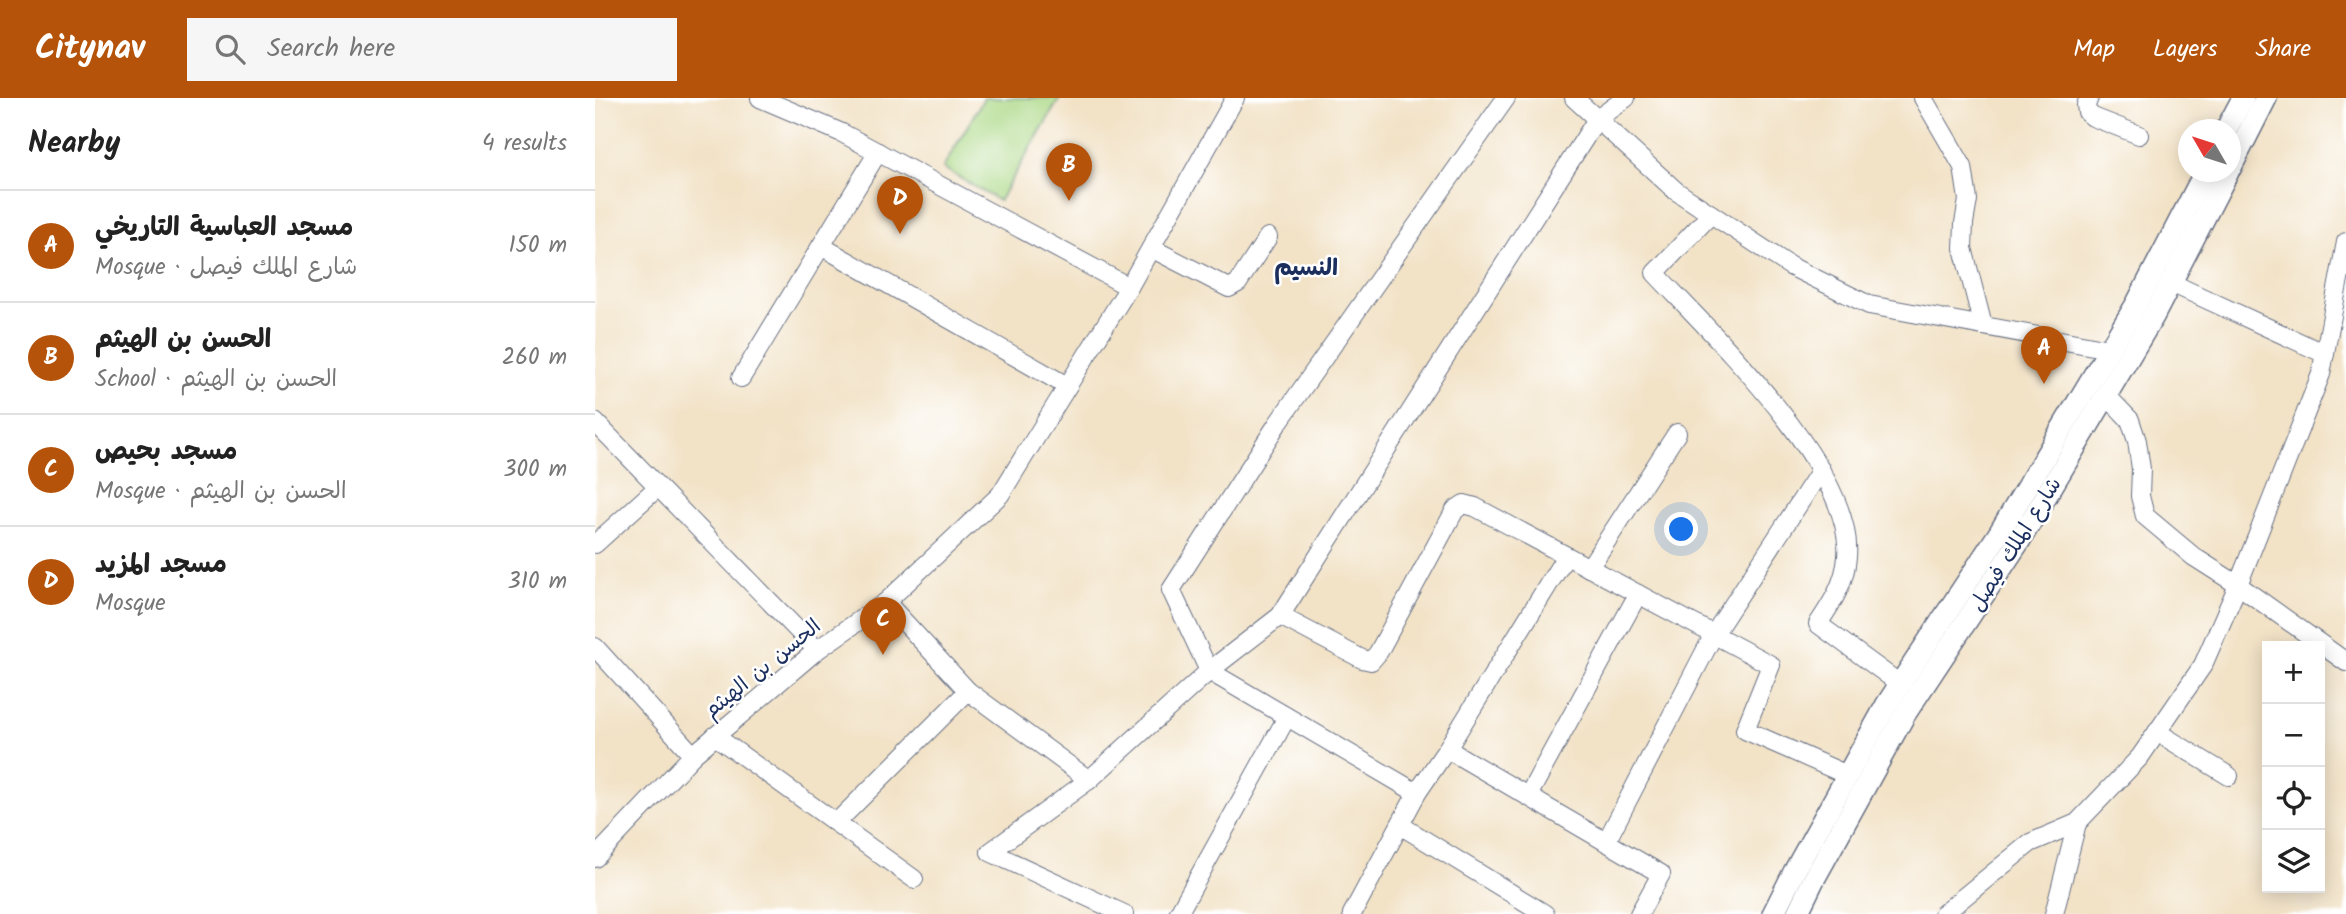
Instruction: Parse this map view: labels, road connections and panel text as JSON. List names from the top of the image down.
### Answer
{
  "streets": {
    "street": ["شارع الملك فيصل", "الحسن بن الهيثم"]
  },
  "districts": ["النسيم"],
  "north": "top left",
  "page": {
    "header": "Citynav",
    "search": "Search here",
    "nav": ["Map", "Layers", "Share"],
    "heading": ["Nearby", "4 results"],
    "pins": [
      "B",
      "D",
      "A",
      "C"
    ],
    "list": [
      {
        "mark": "A",
        "name": "مسجد العباسية التاريخي",
        "note": "Mosque · شارع الملك فيصل",
        "value": "150 m"
      },
      {
        "mark": "B",
        "name": "الحسن بن الهيثم",
        "note": "School · الحسن بن الهيثم",
        "value": "260 m"
      },
      {
        "mark": "C",
        "name": "مسجد بحيص",
        "note": "Mosque · الحسن بن الهيثم",
        "value": "300 m"
      },
      {
        "mark": "D",
        "name": "مسجد المزيد",
        "note": "Mosque",
        "value": "310 m"
      }
    ],
    "map_buttons": ["+", "−"]
  }
}
